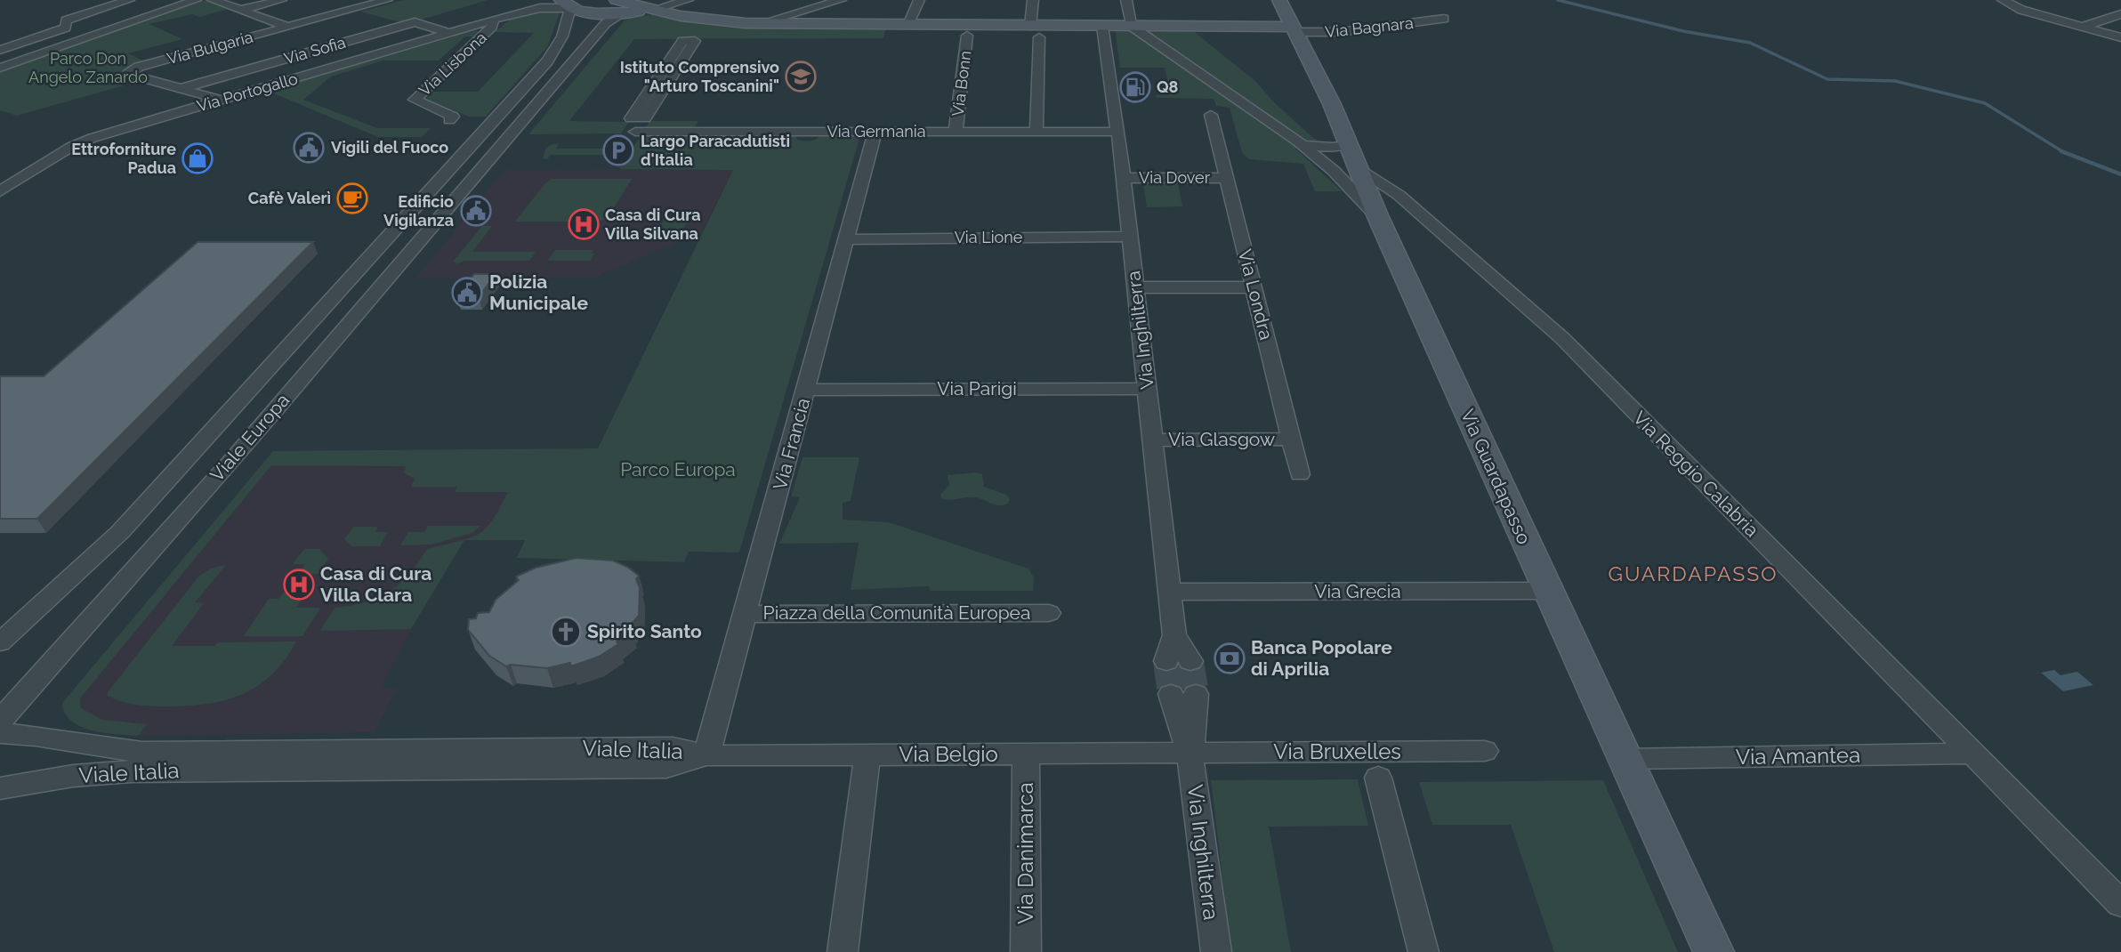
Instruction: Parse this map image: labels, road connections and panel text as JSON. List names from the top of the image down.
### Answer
{
  "streets": {
    "street": [
      "Via Bagnara",
      "Via Bulgaria",
      "Via Sofia",
      "Via Lisbona",
      "Via Bonn",
      "Via Portogallo",
      "Via Germania",
      "Via Dover",
      "Via Lione",
      "Via Londra",
      "Via Inghilterra",
      "Via Parigi",
      "Viale Europa",
      "Via Glasgow",
      "Via Francia",
      "Via Reggio Calabria",
      "Via Guardapasso",
      "Via Grecia",
      "Piazza della Comunità Europea",
      "Viale Italia",
      "Via Bruxelles",
      "Via Belgio",
      "Via Amantea",
      "Via Danimarca"
    ]
  },
  "crossings": [
    ["Via Bagnara", "Via Guardapasso"],
    ["Via Bulgaria", "Via Sofia"],
    ["Via Bulgaria", "Via Portogallo"],
    ["Via Sofia", "Via Portogallo"],
    ["Via Lisbona", "Via Portogallo"],
    ["Via Bonn", "Via Germania"],
    ["Via Portogallo", "Viale Europa"],
    ["Via Germania", "Via Inghilterra"],
    ["Via Germania", "Via Francia"],
    ["Via Dover", "Via Londra"],
    ["Via Dover", "Via Inghilterra"],
    ["Via Lione", "Via Inghilterra"],
    ["Via Lione", "Via Francia"],
    ["Via Londra", "Via Glasgow"],
    ["Via Inghilterra", "Via Parigi"],
    ["Via Inghilterra", "Via Glasgow"],
    ["Via Inghilterra", "Via Grecia"],
    ["Via Inghilterra", "Via Bruxelles"],
    ["Via Inghilterra", "Via Belgio"],
    ["Via Parigi", "Via Francia"],
    ["Via Francia", "Piazza della Comunità Europea"],
    ["Via Francia", "Viale Italia"],
    ["Via Francia", "Via Belgio"],
    ["Via Reggio Calabria", "Via Guardapasso"],
    ["Via Reggio Calabria", "Via Amantea"],
    ["Via Guardapasso", "Via Grecia"],
    ["Via Guardapasso", "Via Amantea"],
    ["Viale Italia", "Via Belgio"],
    ["Via Bruxelles", "Via Belgio"],
    ["Via Belgio", "Via Danimarca"]
  ],
  "districts": ["GUARDAPASSO"],
  "parks": ["Parco Don Angelo Zanardo", "Parco Europa"],
  "places": {
    "school or university": ["Istituto Comprensivo \"Arturo Toscanini\""],
    "fuel station": ["Q8"],
    "public building": ["Vigili del Fuoco", "Edificio Vigilanza", "Polizia Municipale"],
    "parking": ["Largo Paracadutisti d'Italia"],
    "shop": ["Ettroforniture Padua"],
    "cafe": ["Cafè Valerì"],
    "hospital": ["Casa di Cura Villa Silvana", "Casa di Cura Villa Clara"],
    "church": ["Spirito Santo"],
    "bank": ["Banca Popolare di Aprilia"]
  }
}
